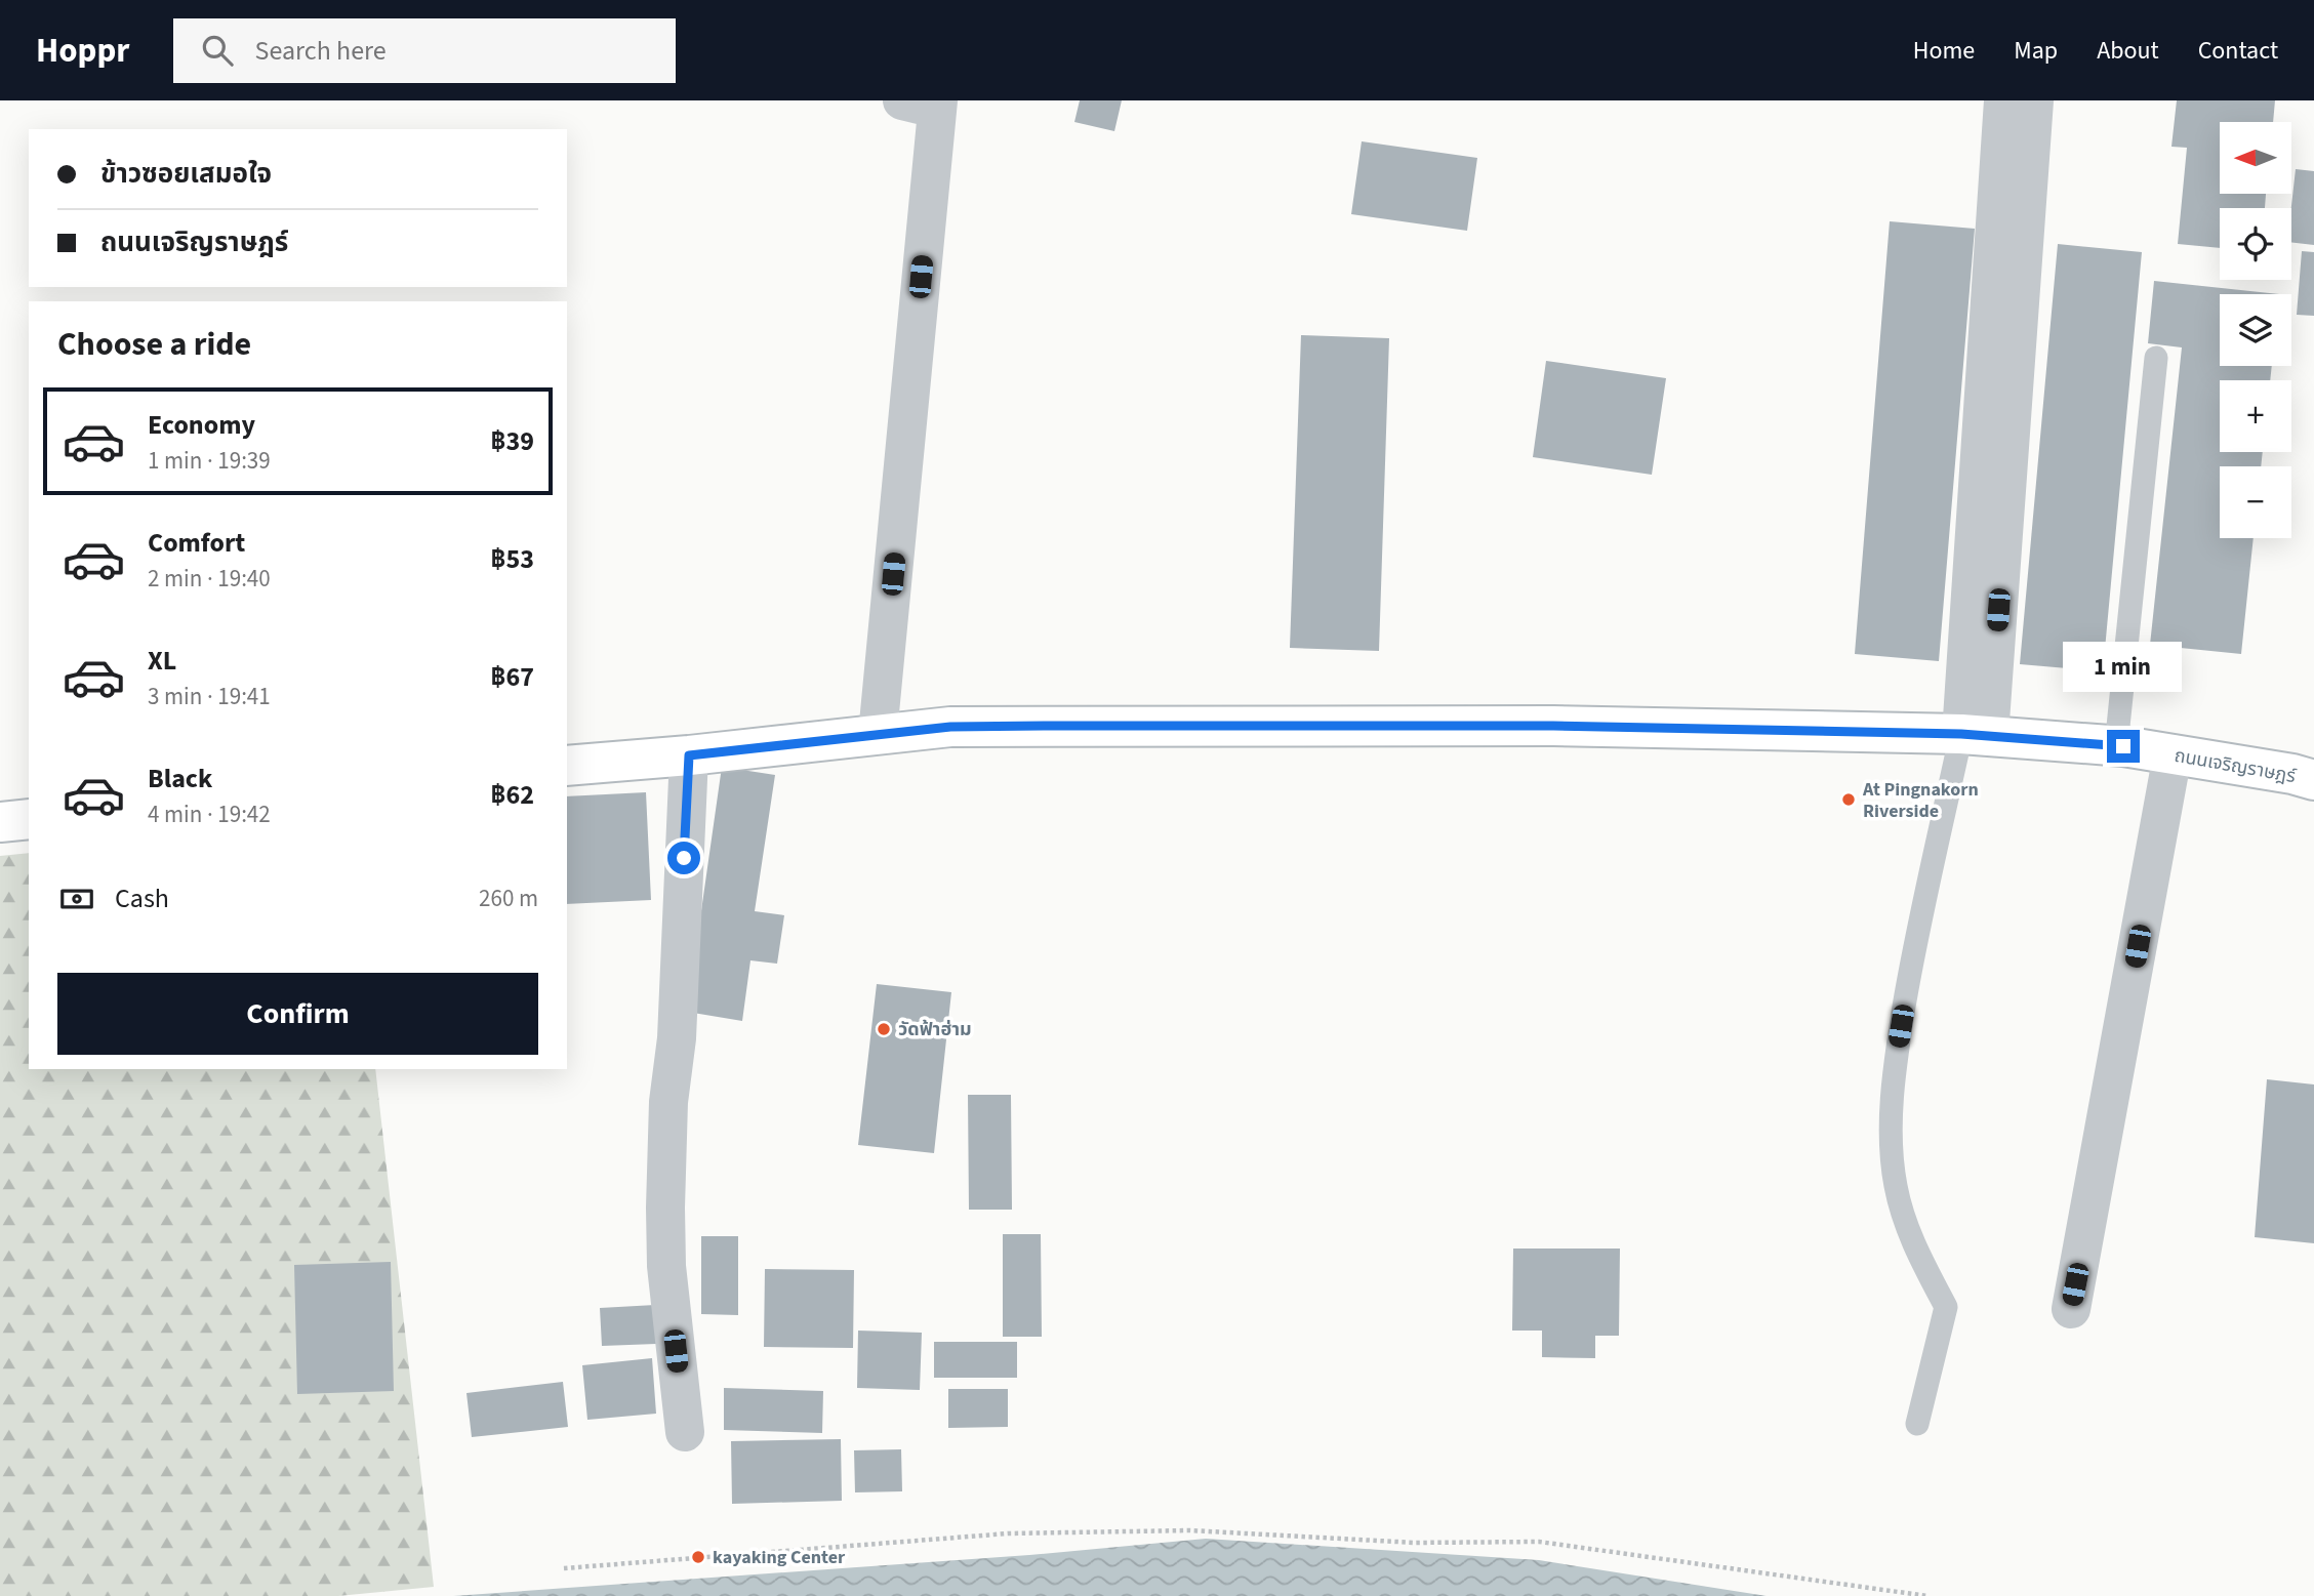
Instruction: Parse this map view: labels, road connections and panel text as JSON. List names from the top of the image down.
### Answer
{
  "streets": {
    "main road": ["ถนนเจริญราษฎร์"]
  },
  "places": ["At Pingnakorn Riverside", "วัดฟ้าฮ่าม", "kayaking Center"],
  "north": "left",
  "page": {
    "header": "Hoppr",
    "search": "Search here",
    "nav": [
      "Home",
      "Map",
      "About",
      "Contact"
    ],
    "map_buttons": ["+", "−"],
    "banner": ["ข้าวซอยเสมอใจ", "ถนนเจริญราษฎร์"],
    "heading": "Choose a ride",
    "list": [
      {
        "name": "Economy",
        "note": "1 min · 19:39",
        "value": "฿39"
      },
      {
        "name": "Comfort",
        "note": "2 min · 19:40",
        "value": "฿53"
      },
      {
        "name": "XL",
        "note": "3 min · 19:41",
        "value": "฿67"
      },
      {
        "name": "Black",
        "note": "4 min · 19:42",
        "value": "฿62"
      }
    ],
    "bubble": "1 min",
    "pay": ["Cash", "260 m"],
    "buttons": "Confirm"
  }
}
